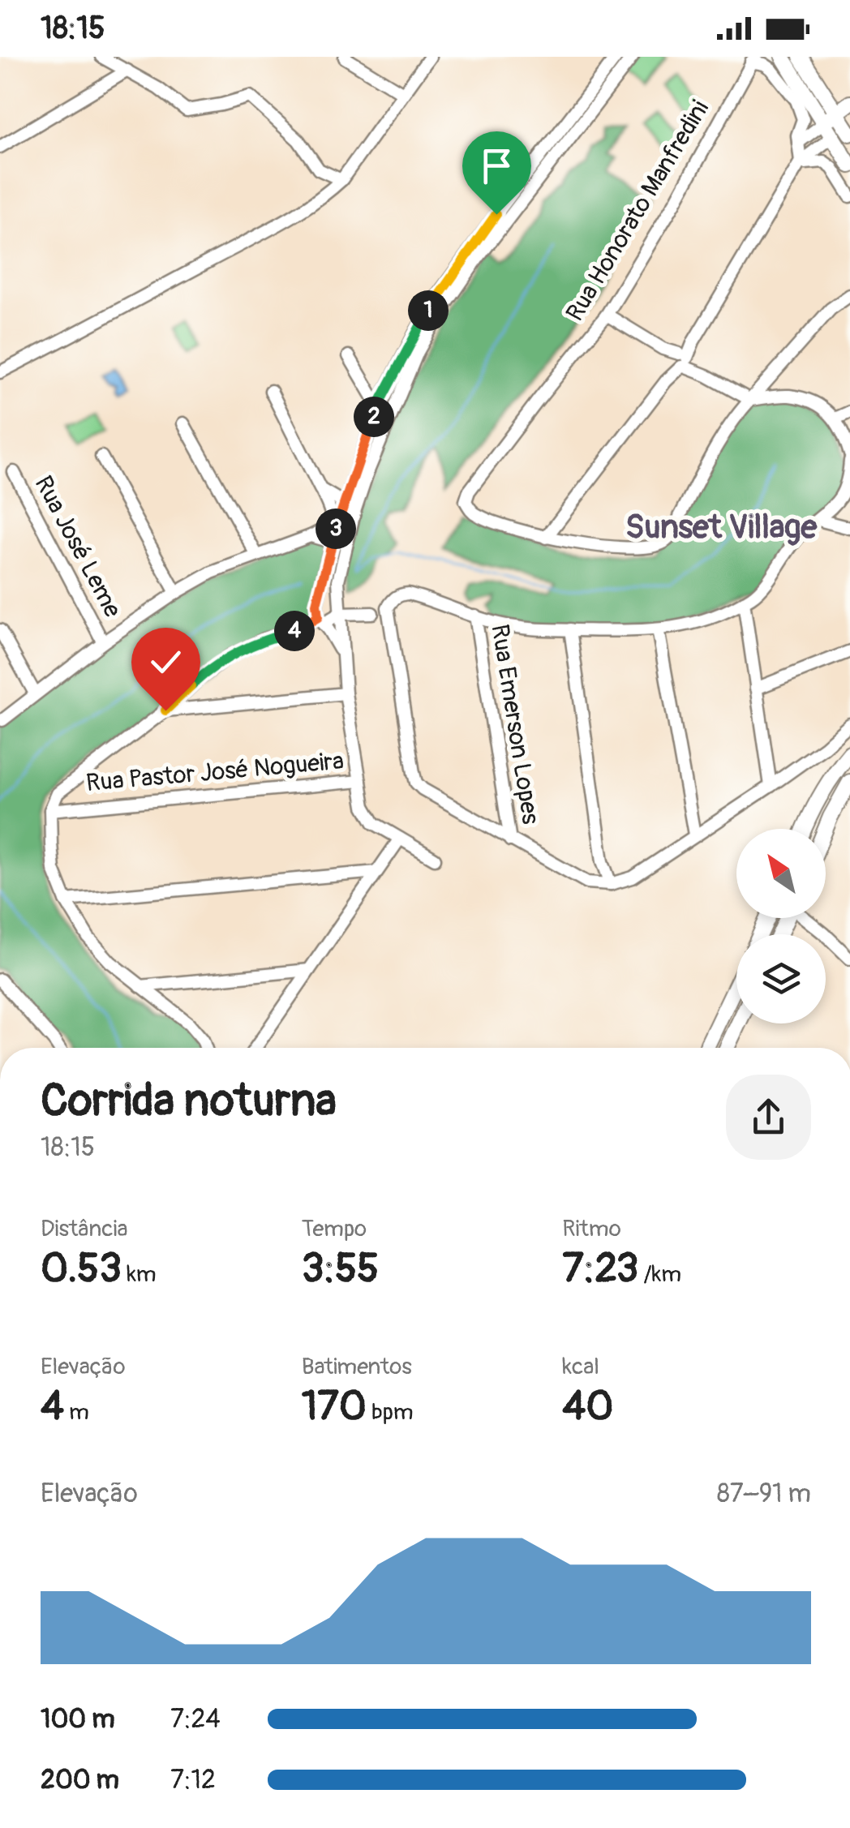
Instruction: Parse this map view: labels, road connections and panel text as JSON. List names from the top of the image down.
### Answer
{
  "streets": {
    "street": [
      "Rua Honorato Manfredini",
      "Rua José Leme",
      "Rua Emerson Lopes",
      "Rua Pastor José Nogueira"
    ]
  },
  "districts": ["Sunset Village"],
  "north": "top left",
  "page": {
    "status": "18:15",
    "pins": [
      "1",
      "2",
      "3",
      "4"
    ],
    "heading": ["Corrida noturna", "18:15"],
    "stats": [
      ["Distância", "0.53 km"],
      ["Tempo", "3:55"],
      ["Ritmo", "7:23 /km"],
      ["Elevação", "4 m"],
      ["Batimentos", "170 bpm"],
      ["kcal", "40"]
    ],
    "chart": ["Elevação", "87–91 m"],
    "list": [
      {
        "name": "100 m",
        "note": "7:24"
      },
      {
        "name": "200 m",
        "note": "7:12"
      }
    ]
  }
}
